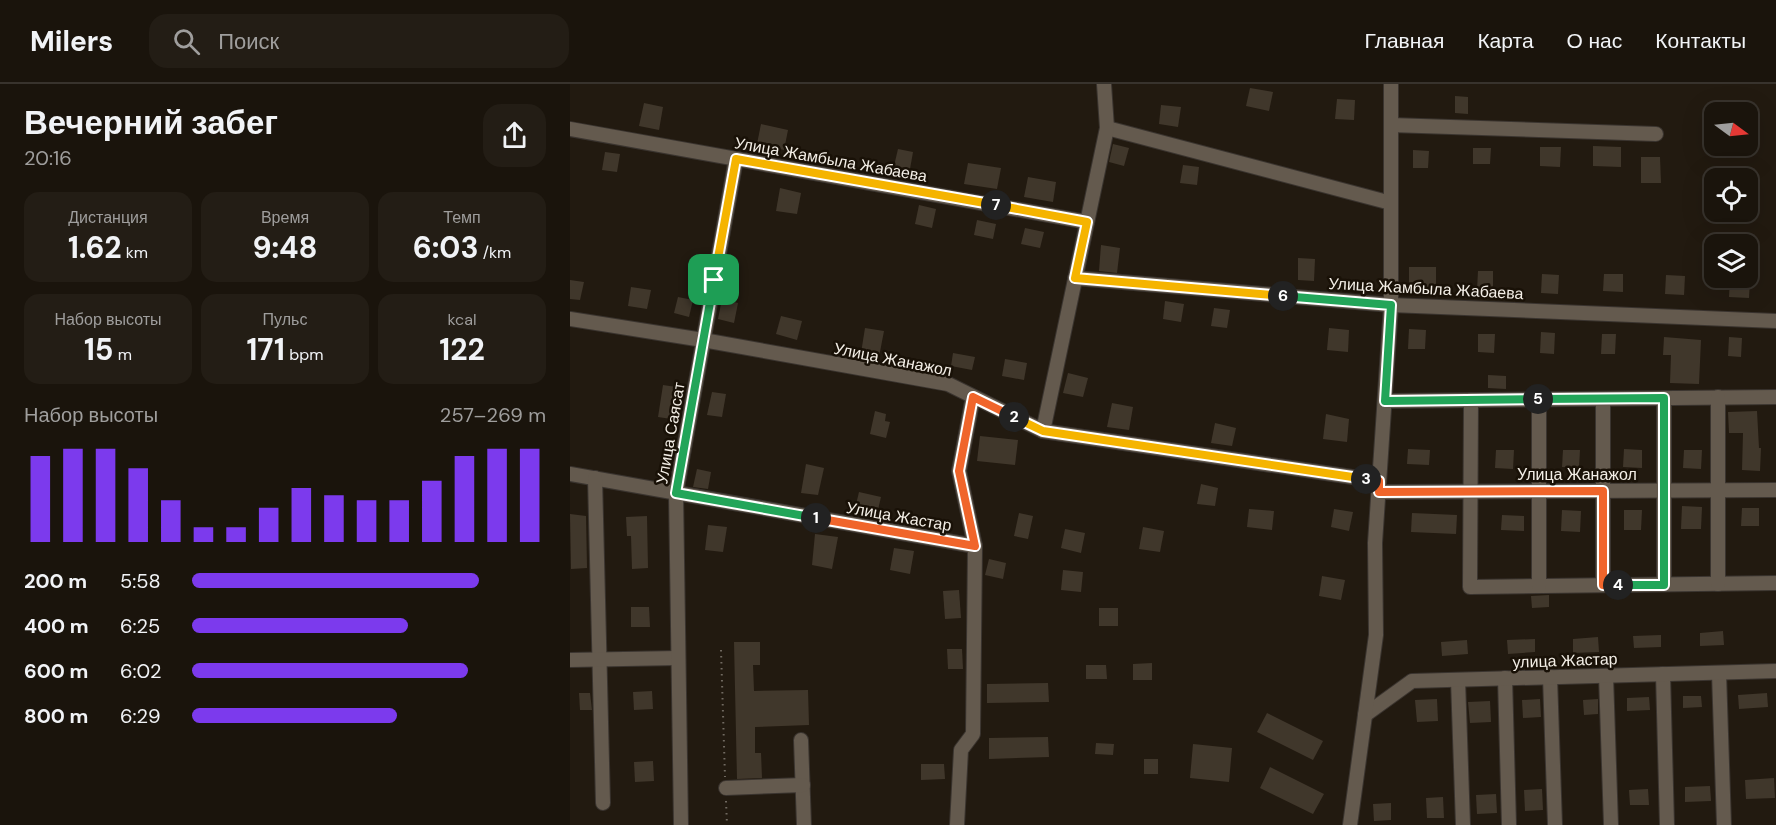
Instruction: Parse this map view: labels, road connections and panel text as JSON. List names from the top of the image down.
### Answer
{
  "streets": {
    "street": [
      "Улица Жамбыла Жабаева",
      "Улица Жанажол",
      "Улица Саясат",
      "Улица Жастар",
      "улица Жастар"
    ]
  },
  "crossings": [
    ["Улица Жамбыла Жабаева", "Улица Саясат"],
    ["Улица Жанажол", "Улица Саясат"],
    ["Улица Саясат", "Улица Жастар"]
  ],
  "north": "right",
  "page": {
    "header": "Milers",
    "search": "Поиск",
    "nav": [
      "Главная",
      "Карта",
      "О нас",
      "Контакты"
    ],
    "heading": ["Вечерний забег", "20:16"],
    "stats": [
      ["Дистанция", "1.62 km"],
      ["Время", "9:48"],
      ["Темп", "6:03 /km"],
      ["Набор высоты", "15 m"],
      ["Пульс", "171 bpm"],
      ["kcal", "122"]
    ],
    "pins": [
      "7",
      "6",
      "5",
      "2",
      "3",
      "1",
      "4"
    ],
    "chart": ["Набор высоты", "257–269 m"],
    "list": [
      {
        "name": "200 m",
        "note": "5:58"
      },
      {
        "name": "400 m",
        "note": "6:25"
      },
      {
        "name": "600 m",
        "note": "6:02"
      },
      {
        "name": "800 m",
        "note": "6:29"
      }
    ]
  }
}
